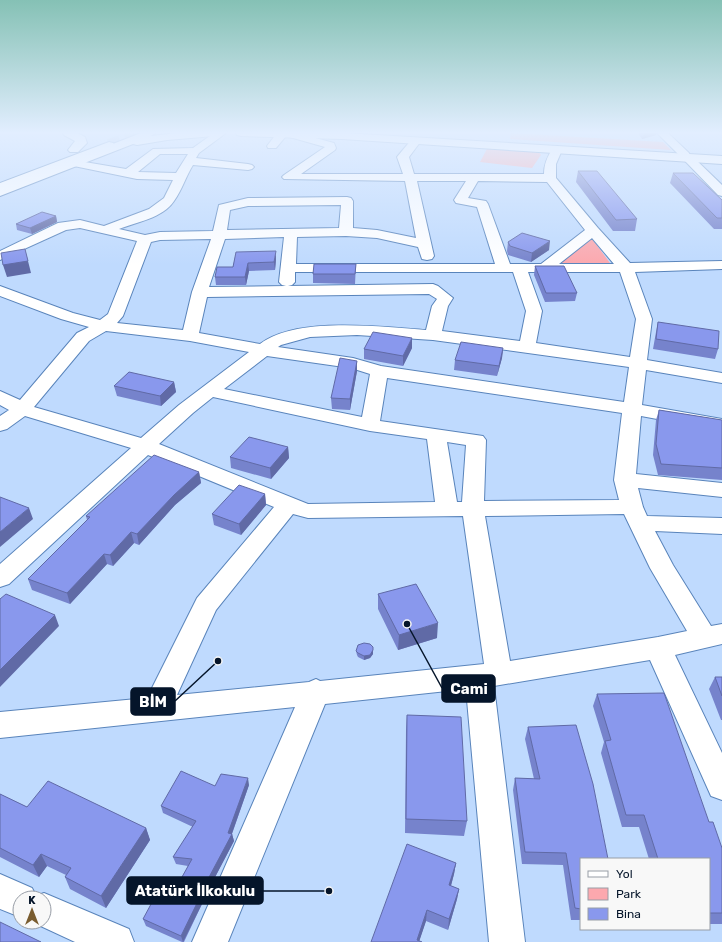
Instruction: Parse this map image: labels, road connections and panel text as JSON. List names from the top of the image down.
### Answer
{
  "places": ["Cami", "BİM", "Atatürk İlkokulu"],
  "legend": ["Yol", "Park", "Bina"],
  "north": "top"
}
